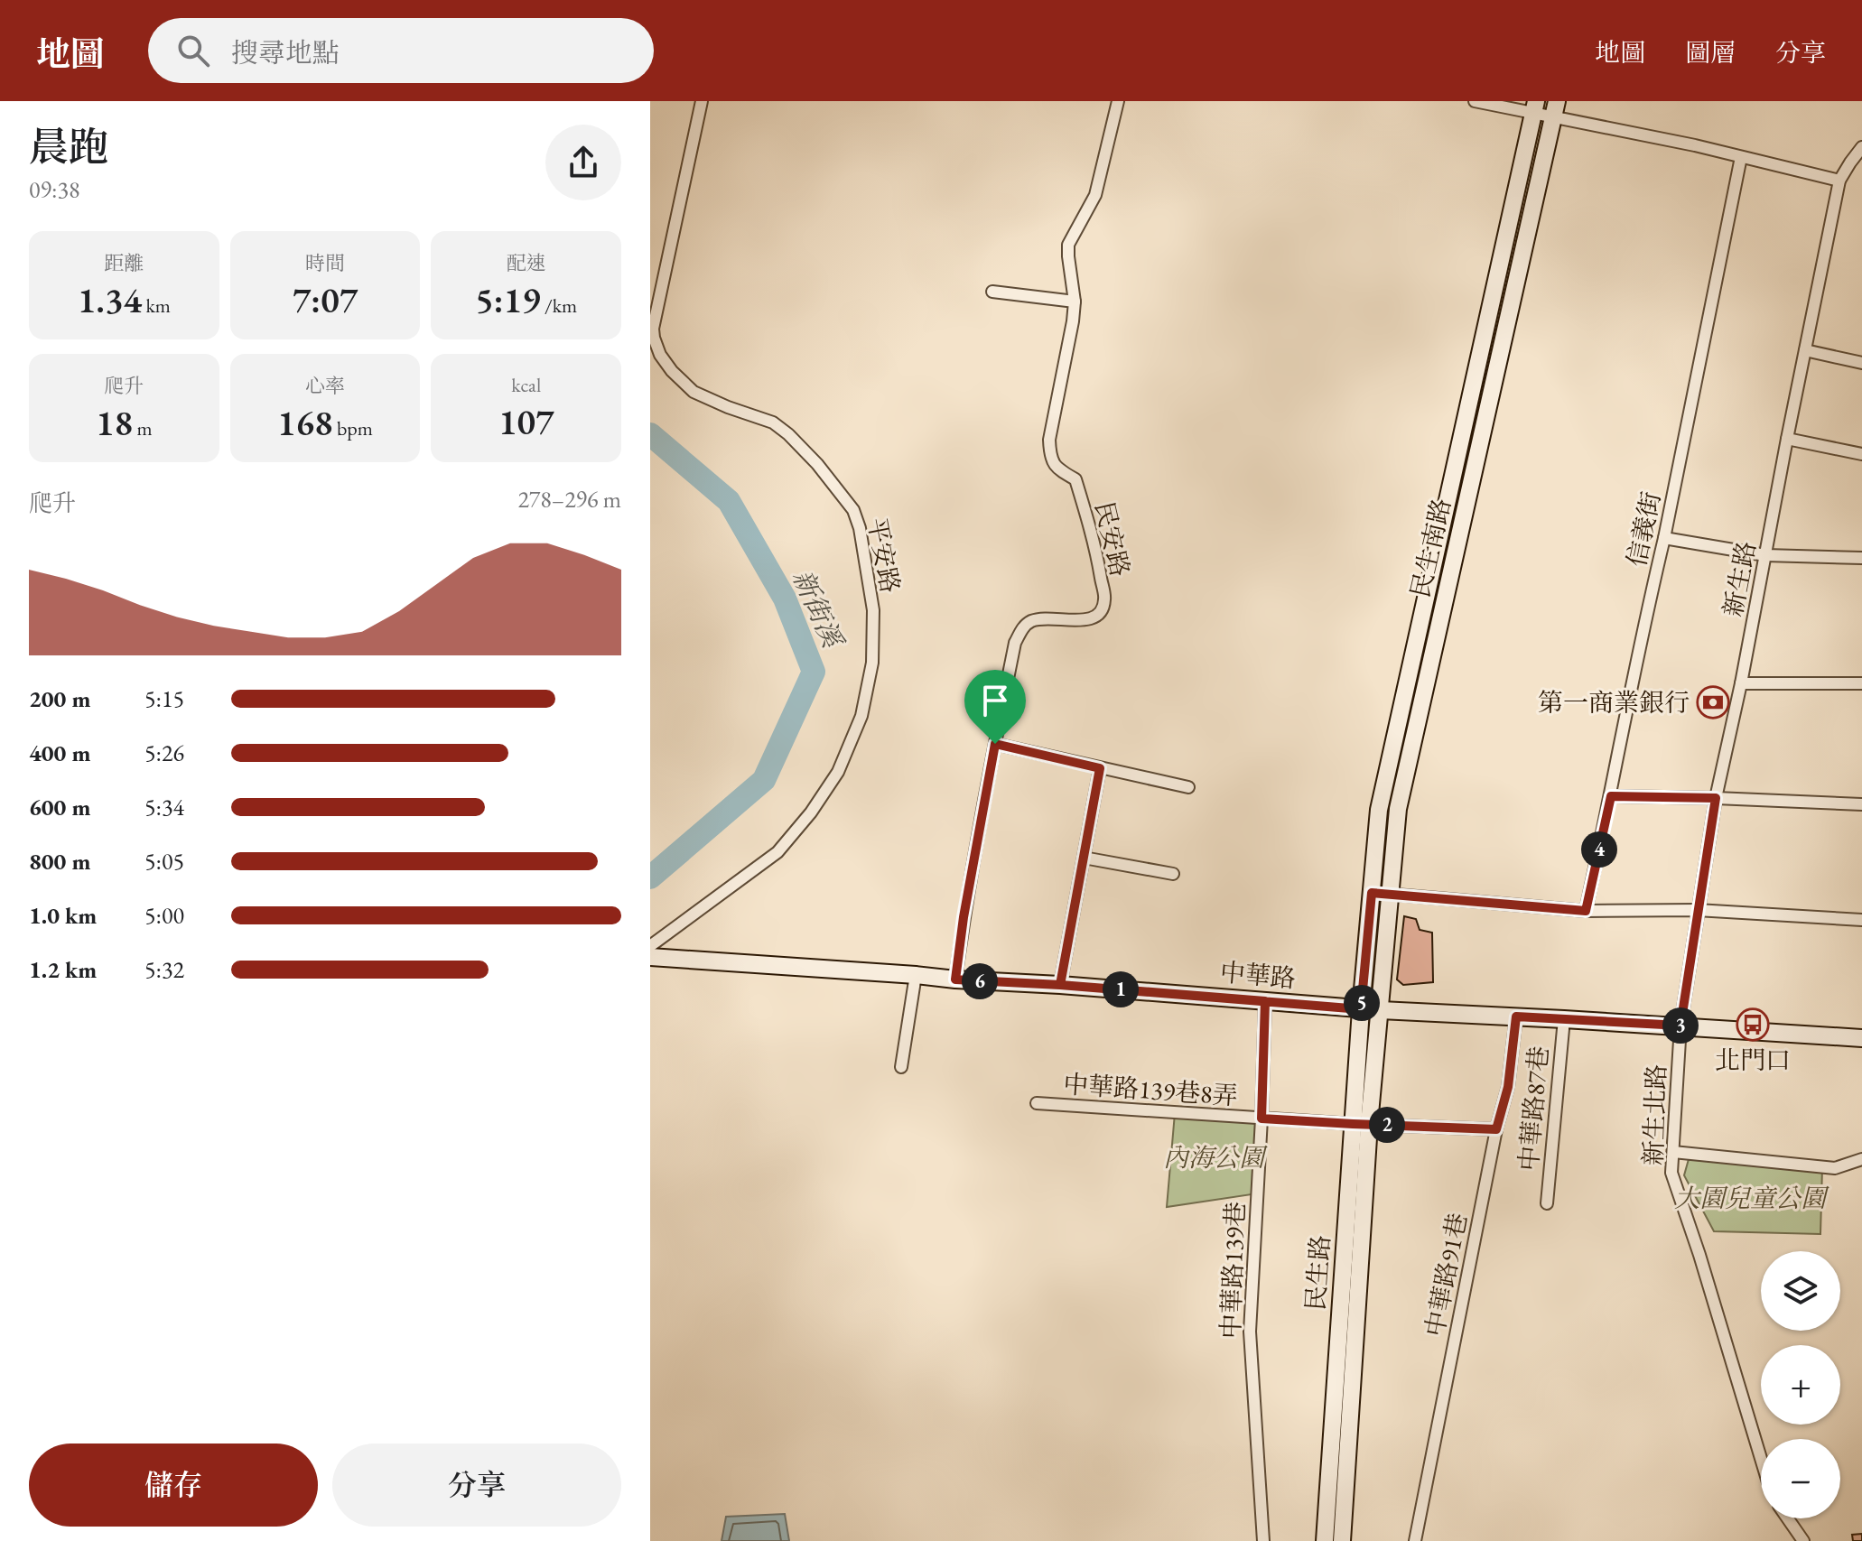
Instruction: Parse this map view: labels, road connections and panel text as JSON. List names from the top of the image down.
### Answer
{
  "streets": {
    "main road": ["民生南路", "中華路", "民生路"],
    "street": [
      "信義街",
      "民安路",
      "平安路",
      "新生路",
      "中華路139巷8弄",
      "中華路87巷",
      "新生北路",
      "中華路139巷",
      "中華路91巷"
    ]
  },
  "crossings": [
    ["民安路", "中華路"],
    ["民生南路", "中華路"],
    ["民生南路", "民生路"],
    ["新生路", "中華路"],
    ["新生路", "新生北路"],
    ["中華路", "中華路87巷"],
    ["中華路", "新生北路"],
    ["中華路", "中華路139巷"],
    ["中華路", "民生路"],
    ["中華路", "中華路91巷"],
    ["中華路139巷8弄", "中華路139巷"],
    ["中華路139巷8弄", "民生路"],
    ["中華路139巷8弄", "中華路91巷"]
  ],
  "water": ["新街溪"],
  "parks": ["內海公園", "大園兒童公園"],
  "places": {
    "bank": ["第一商業銀行"],
    "bus stop": ["北門口"]
  },
  "page": {
    "header": "地圖",
    "search": "搜尋地點",
    "nav": ["地圖", "圖層", "分享"],
    "heading": ["晨跑", "09:38"],
    "stats": [
      ["距離", "1.34 km"],
      ["時間", "7:07"],
      ["配速", "5:19 /km"],
      ["爬升", "18 m"],
      ["心率", "168 bpm"],
      ["kcal", "107"]
    ],
    "chart": ["爬升", "278–296 m"],
    "list": [
      {
        "name": "200 m",
        "note": "5:15"
      },
      {
        "name": "400 m",
        "note": "5:26"
      },
      {
        "name": "600 m",
        "note": "5:34"
      },
      {
        "name": "800 m",
        "note": "5:05"
      },
      {
        "name": "1.0 km",
        "note": "5:00"
      },
      {
        "name": "1.2 km",
        "note": "5:32"
      }
    ],
    "pins": [
      "4",
      "6",
      "1",
      "5",
      "3",
      "2"
    ],
    "map_buttons": ["+", "−"],
    "buttons": ["儲存", "分享"]
  }
}
